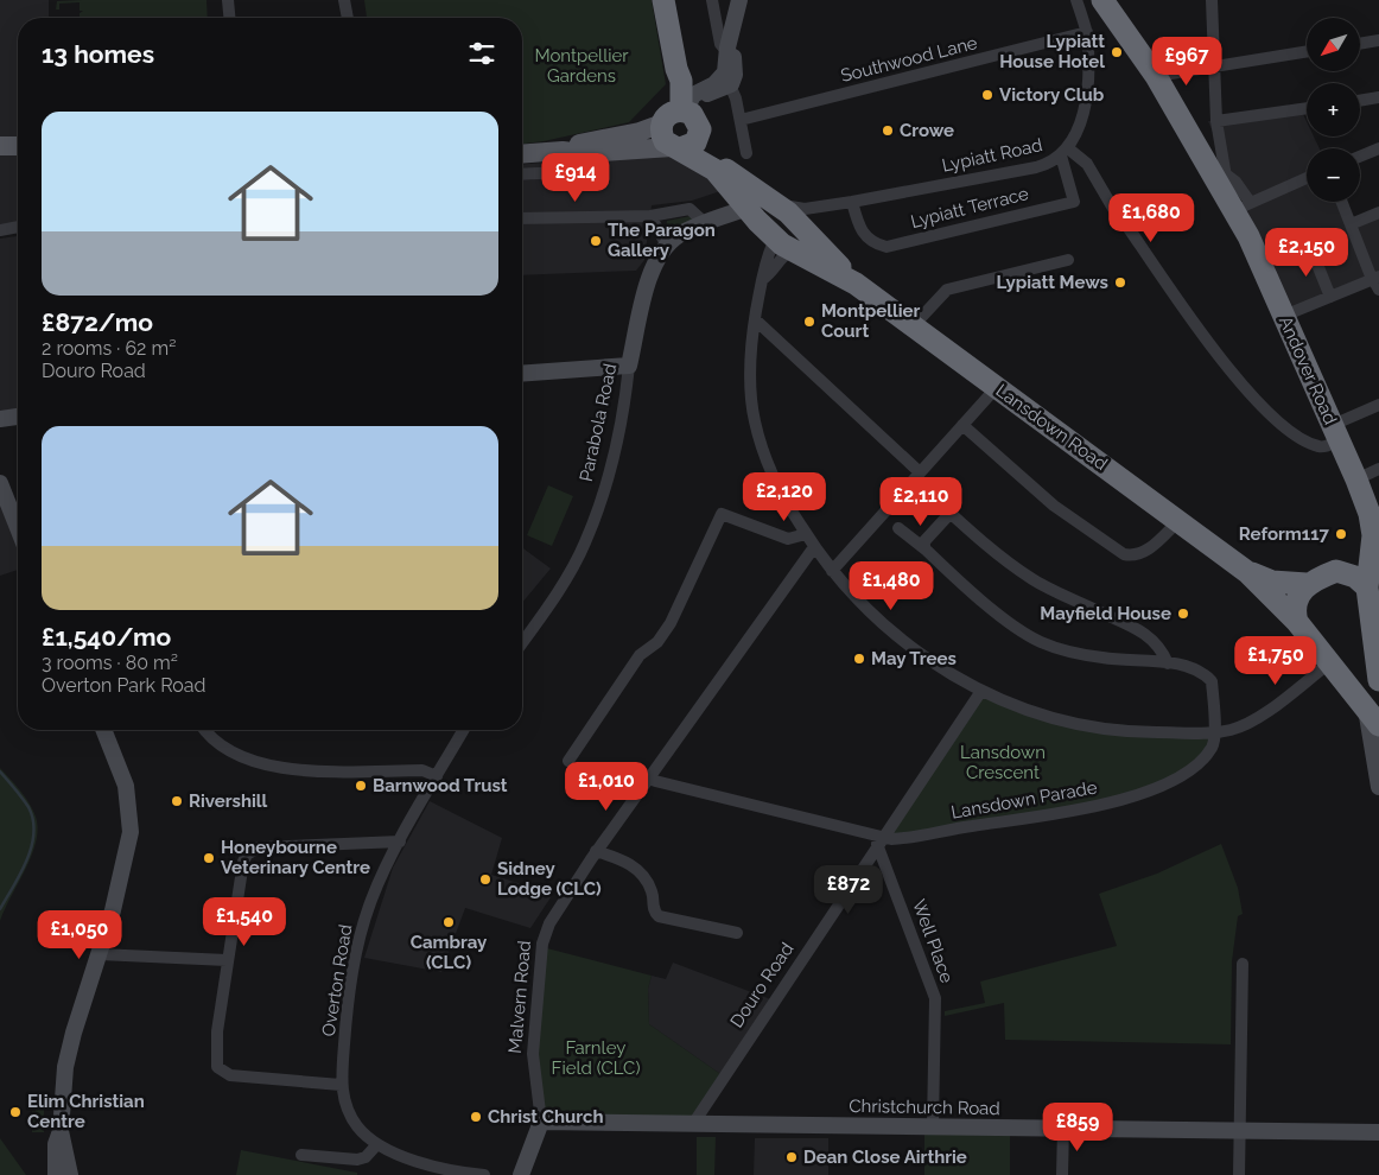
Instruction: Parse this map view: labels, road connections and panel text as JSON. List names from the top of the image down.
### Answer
{
  "streets": {
    "highway": ["Andover Road", "Lansdown Road"],
    "street": [
      "Southwood Lane",
      "Lypiatt Road",
      "Lypiatt Terrace",
      "Parabola Road",
      "Lansdown Parade",
      "Well Place",
      "Overton Road",
      "Douro Road",
      "Malvern Road",
      "Christchurch Road"
    ]
  },
  "crossings": [
    ["Southwood Lane", "Lypiatt Road"],
    ["Lypiatt Road", "Lypiatt Terrace"],
    ["Lypiatt Road", "Lansdown Road"],
    ["Parabola Road", "Lansdown Road"],
    ["Lansdown Parade", "Well Place"],
    ["Lansdown Parade", "Douro Road"],
    ["Lansdown Parade", "Malvern Road"],
    ["Well Place", "Douro Road"],
    ["Well Place", "Christchurch Road"],
    ["Douro Road", "Christchurch Road"],
    ["Malvern Road", "Christchurch Road"]
  ],
  "parks": ["Montpellier Gardens", "Lansdown Crescent", "Farnley Field (CLC)"],
  "places": [
    "Lypiatt House Hotel",
    "Victory Club",
    "Crowe",
    "The Paragon Gallery",
    "Lypiatt Mews",
    "Montpellier Court",
    "Reform117",
    "Mayfield House",
    "May Trees",
    "Barnwood Trust",
    "Rivershill",
    "Honeybourne Veterinary Centre",
    "Sidney Lodge (CLC)",
    "Cambray (CLC)",
    "Elim Christian Centre",
    "Christ Church",
    "Dean Close Airthrie"
  ],
  "north": "bottom left",
  "page": {
    "map_buttons": ["+", "−"],
    "heading": "13 homes",
    "price": [
      "£967",
      "£914",
      "£1,680",
      "£2,150",
      "£2,120",
      "£2,110",
      "£1,480",
      "£1,750",
      "£1,010",
      "£872",
      "£1,540",
      "£1,050",
      "£859"
    ],
    "list": [
      {
        "name": "£872/mo",
        "note": "2 rooms · 62 m² · Douro Road"
      },
      {
        "name": "£1,540/mo",
        "note": "3 rooms · 80 m² · Overton Park Road"
      }
    ]
  }
}
